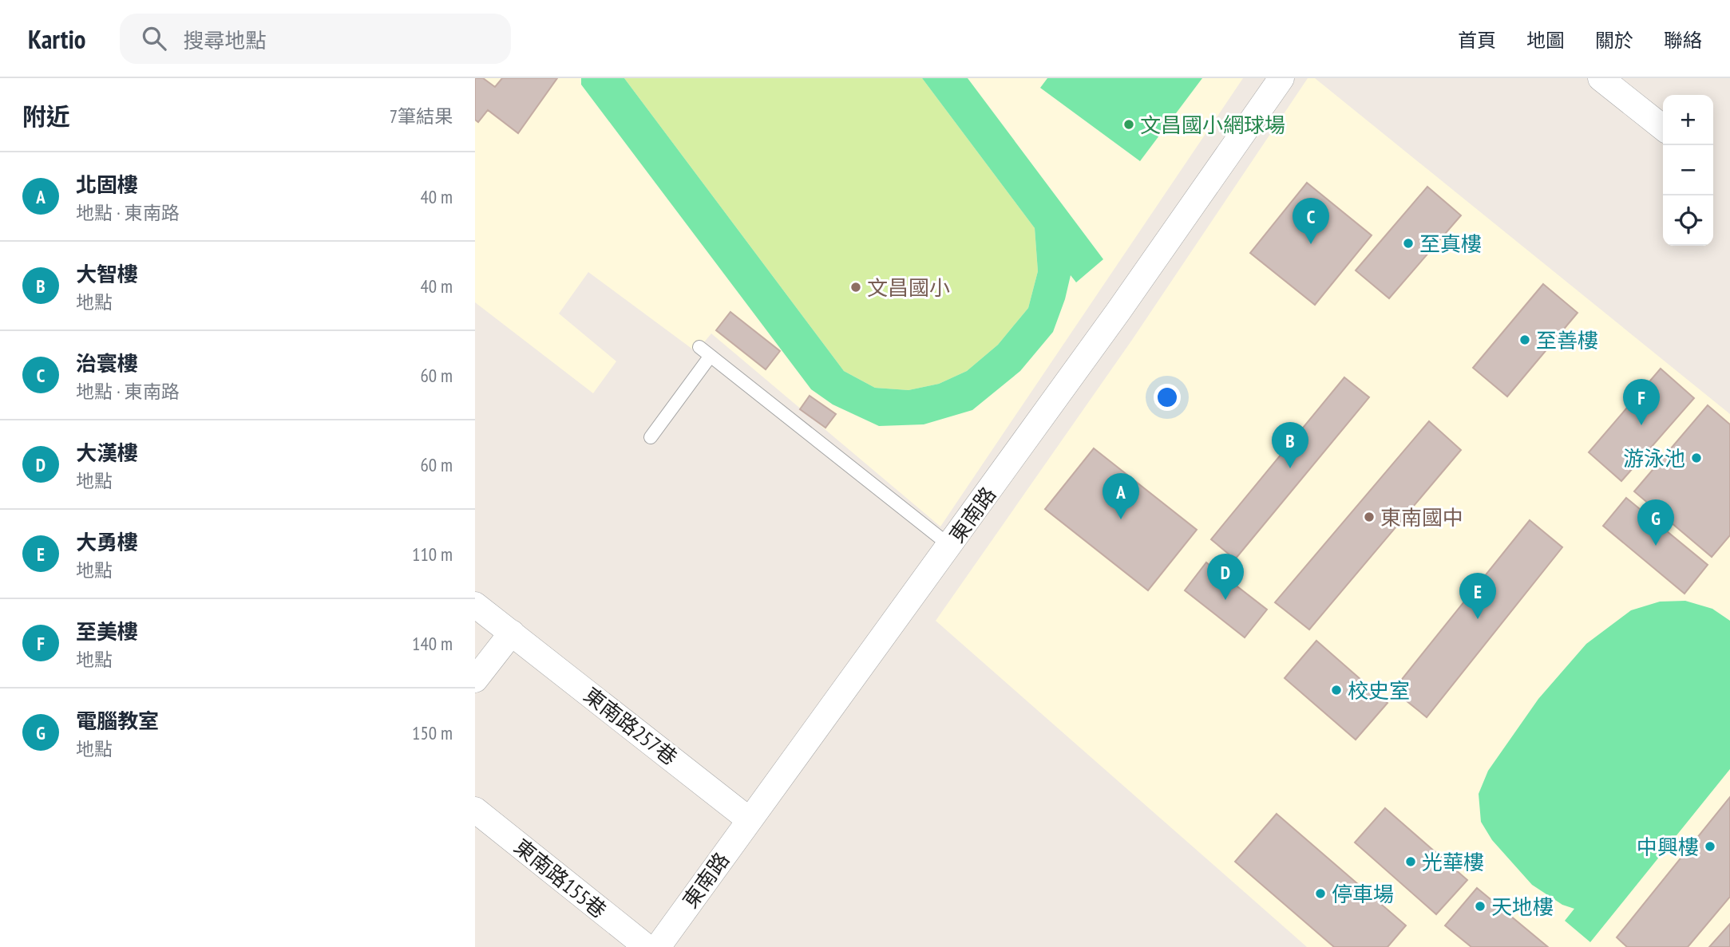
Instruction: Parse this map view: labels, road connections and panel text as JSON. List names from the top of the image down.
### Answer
{
  "streets": {
    "street": ["東南路", "東南路257巷", "東南路155巷"]
  },
  "crossings": [
    ["東南路", "東南路257巷"]
  ],
  "places": [
    "文昌國小網球場",
    "至真樓",
    "文昌國小",
    "至善樓",
    "游泳池",
    "東南國中",
    "校史室",
    "中興樓",
    "光華樓",
    "停車場",
    "天地樓"
  ],
  "page": {
    "header": "Kartio",
    "search": "搜尋地點",
    "nav": [
      "首頁",
      "地圖",
      "關於",
      "聯絡"
    ],
    "heading": ["附近", "7筆結果"],
    "map_buttons": ["+", "−"],
    "list": [
      {
        "mark": "A",
        "name": "北固樓",
        "note": "地點 · 東南路",
        "value": "40 m"
      },
      {
        "mark": "B",
        "name": "大智樓",
        "note": "地點",
        "value": "40 m"
      },
      {
        "mark": "C",
        "name": "治寰樓",
        "note": "地點 · 東南路",
        "value": "60 m"
      },
      {
        "mark": "D",
        "name": "大漢樓",
        "note": "地點",
        "value": "60 m"
      },
      {
        "mark": "E",
        "name": "大勇樓",
        "note": "地點",
        "value": "110 m"
      },
      {
        "mark": "F",
        "name": "至美樓",
        "note": "地點",
        "value": "140 m"
      },
      {
        "mark": "G",
        "name": "電腦教室",
        "note": "地點",
        "value": "150 m"
      }
    ],
    "pins": [
      "C",
      "F",
      "B",
      "A",
      "G",
      "D",
      "E"
    ]
  }
}
